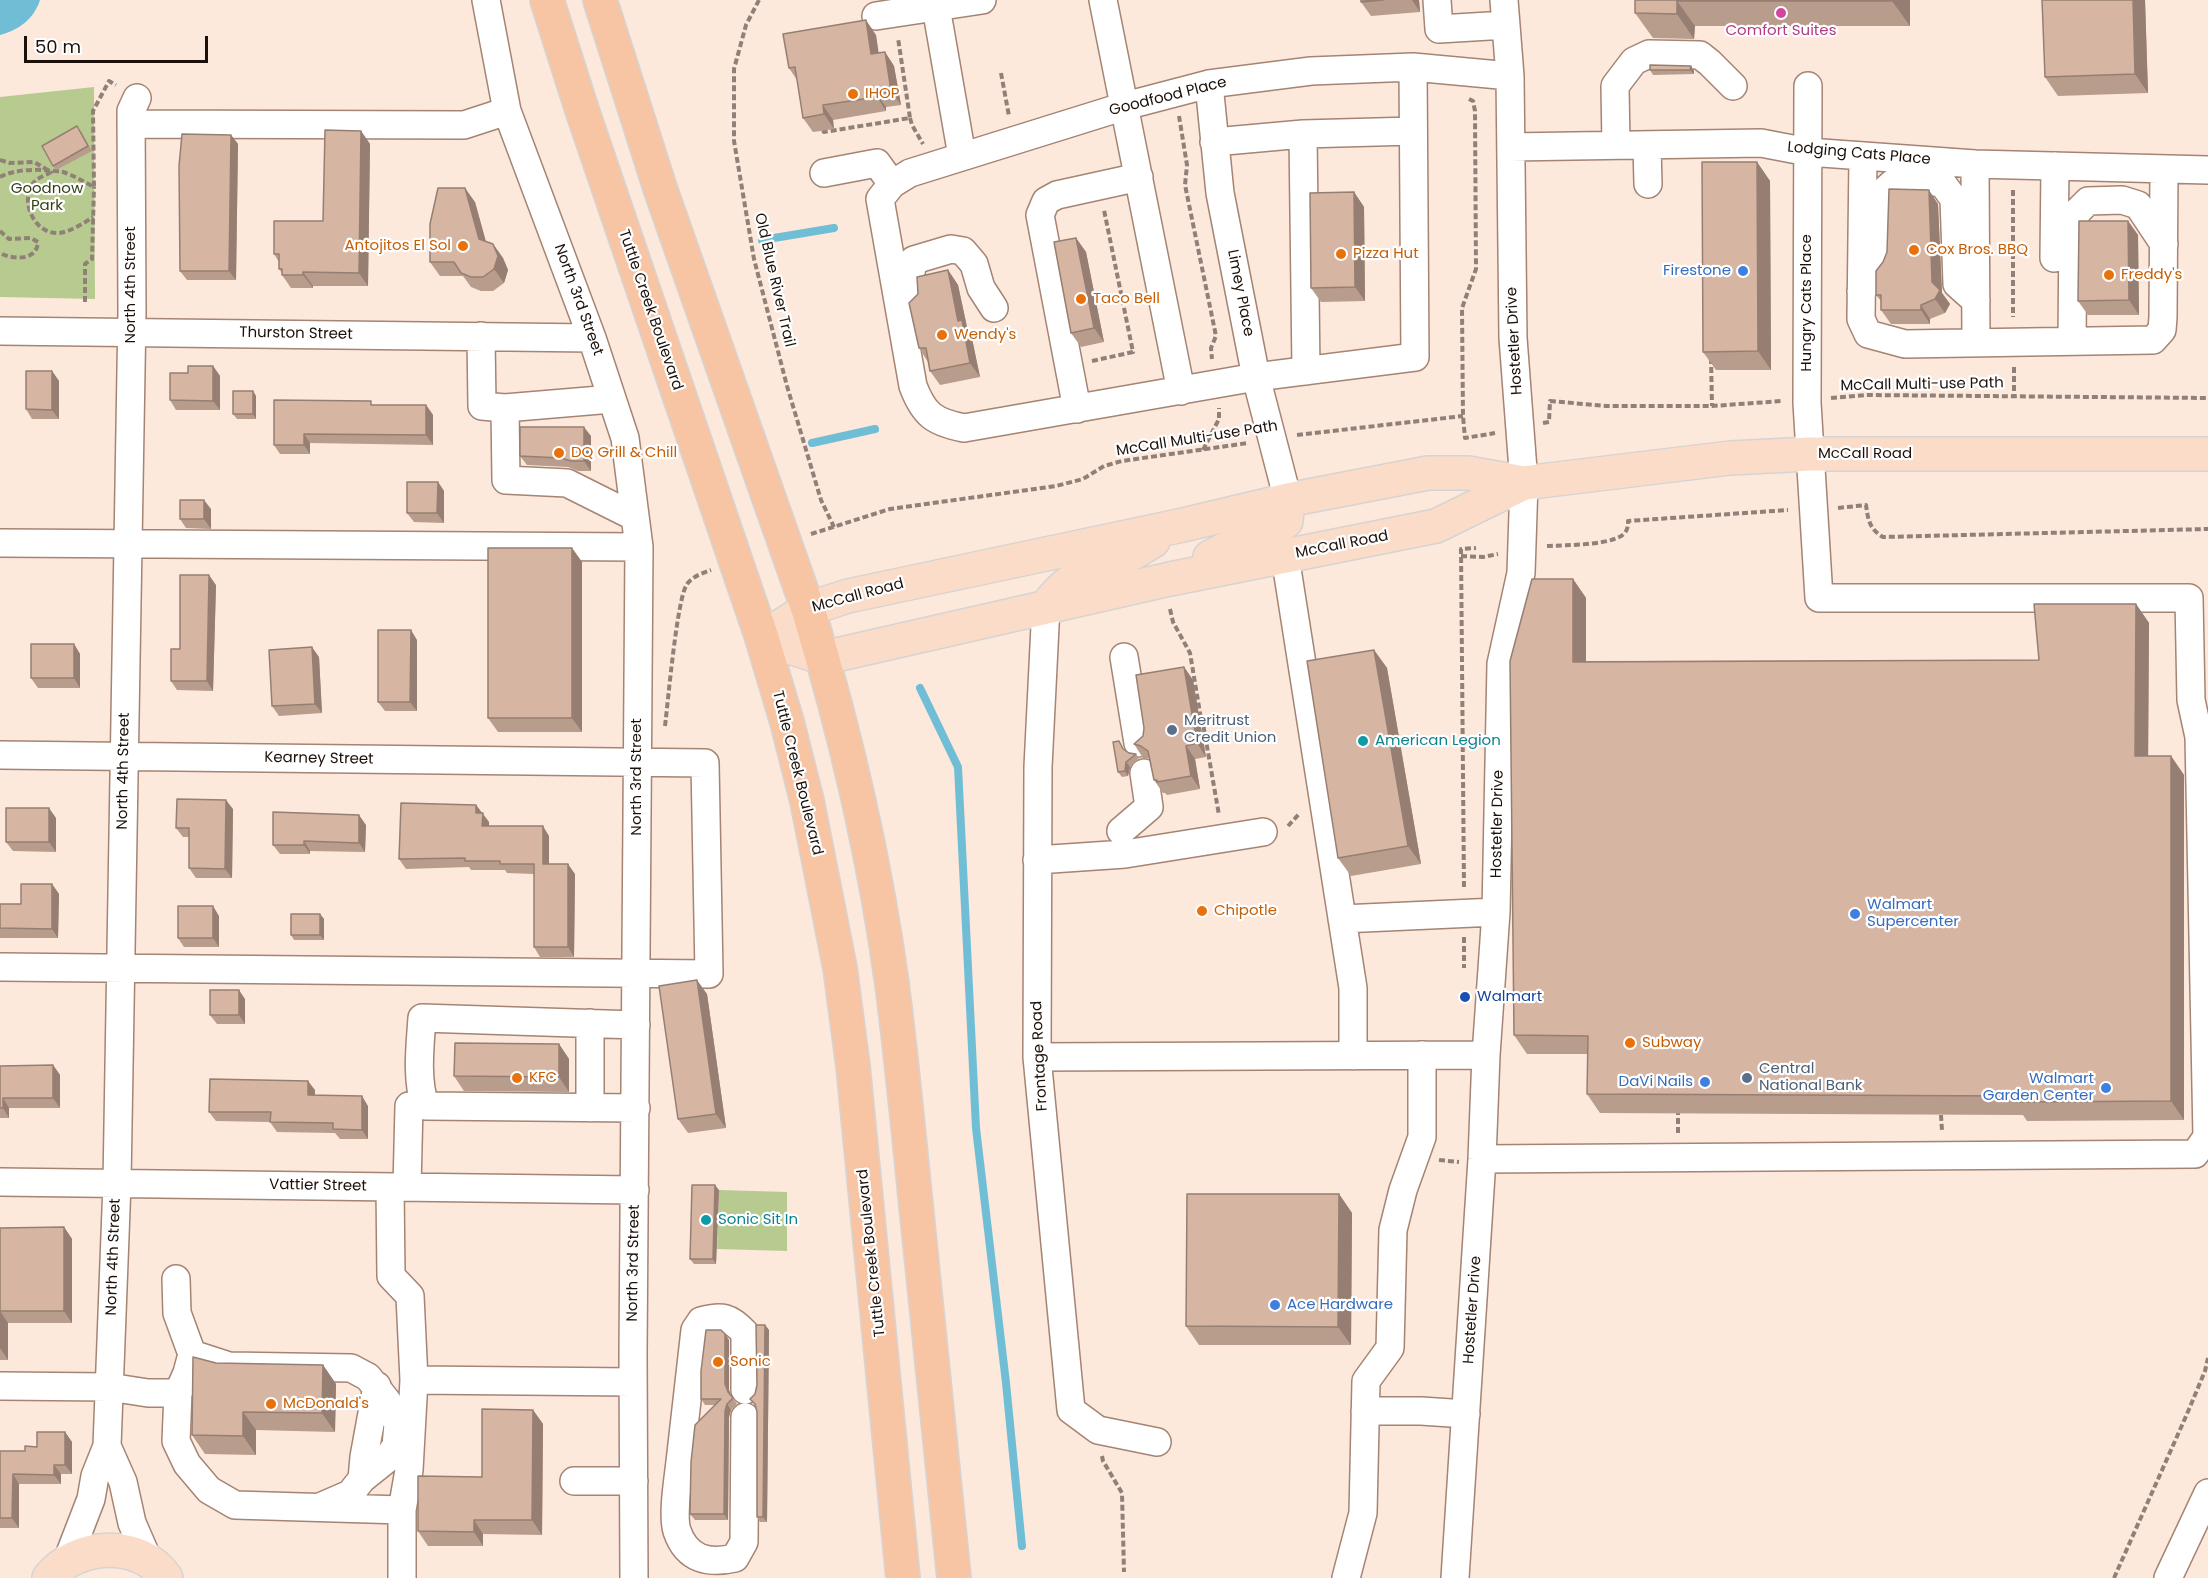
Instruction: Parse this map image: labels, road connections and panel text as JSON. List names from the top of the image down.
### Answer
{
  "streets": {
    "highway": ["Tuttle Creek Boulevard"],
    "main road": ["McCall Road"],
    "street": [
      "Goodfood Place",
      "Lodging Cats Place",
      "North 4th Street",
      "Limey Place",
      "North 3rd Street",
      "Hungry Cats Place",
      "Thurston Street",
      "Hostetler Drive",
      "Kearney Street",
      "Frontage Road",
      "Vattier Street"
    ],
    "path": ["Old Blue River Trail", "McCall Multi-use Path"]
  },
  "crossings": [
    ["Goodfood Place", "Limey Place"],
    ["Goodfood Place", "Hostetler Drive"],
    ["Lodging Cats Place", "Hungry Cats Place"],
    ["Lodging Cats Place", "Hostetler Drive"],
    ["Old Blue River Trail", "McCall Multi-use Path"],
    ["North 4th Street", "Thurston Street"],
    ["North 4th Street", "Kearney Street"],
    ["North 4th Street", "Vattier Street"],
    ["Limey Place", "McCall Multi-use Path"],
    ["Limey Place", "McCall Road"],
    ["North 3rd Street", "Thurston Street"],
    ["North 3rd Street", "Kearney Street"],
    ["North 3rd Street", "Vattier Street"],
    ["Hungry Cats Place", "McCall Multi-use Path"],
    ["Hungry Cats Place", "McCall Road"],
    ["Tuttle Creek Boulevard", "McCall Road"],
    ["Hostetler Drive", "McCall Road"],
    ["McCall Road", "Frontage Road"]
  ],
  "parks": ["Goodnow Park"],
  "places": [
    "Comfort Suites",
    "IHOP",
    "Antojitos El Sol",
    "Cox Bros. BBQ",
    "Pizza Hut",
    "Firestone",
    "Freddy's",
    "Taco Bell",
    "Wendy's",
    "DQ Grill & Chill",
    "Meritrust Credit Union",
    "American Legion",
    "Chipotle",
    "Walmart Supercenter",
    "Walmart",
    "Subway",
    "KFC",
    "Central National Bank",
    "DaVi Nails",
    "Walmart Garden Center",
    "Sonic Sit In",
    "Ace Hardware",
    "Sonic",
    "McDonald's"
  ],
  "scale_bar": "50 m"
}
